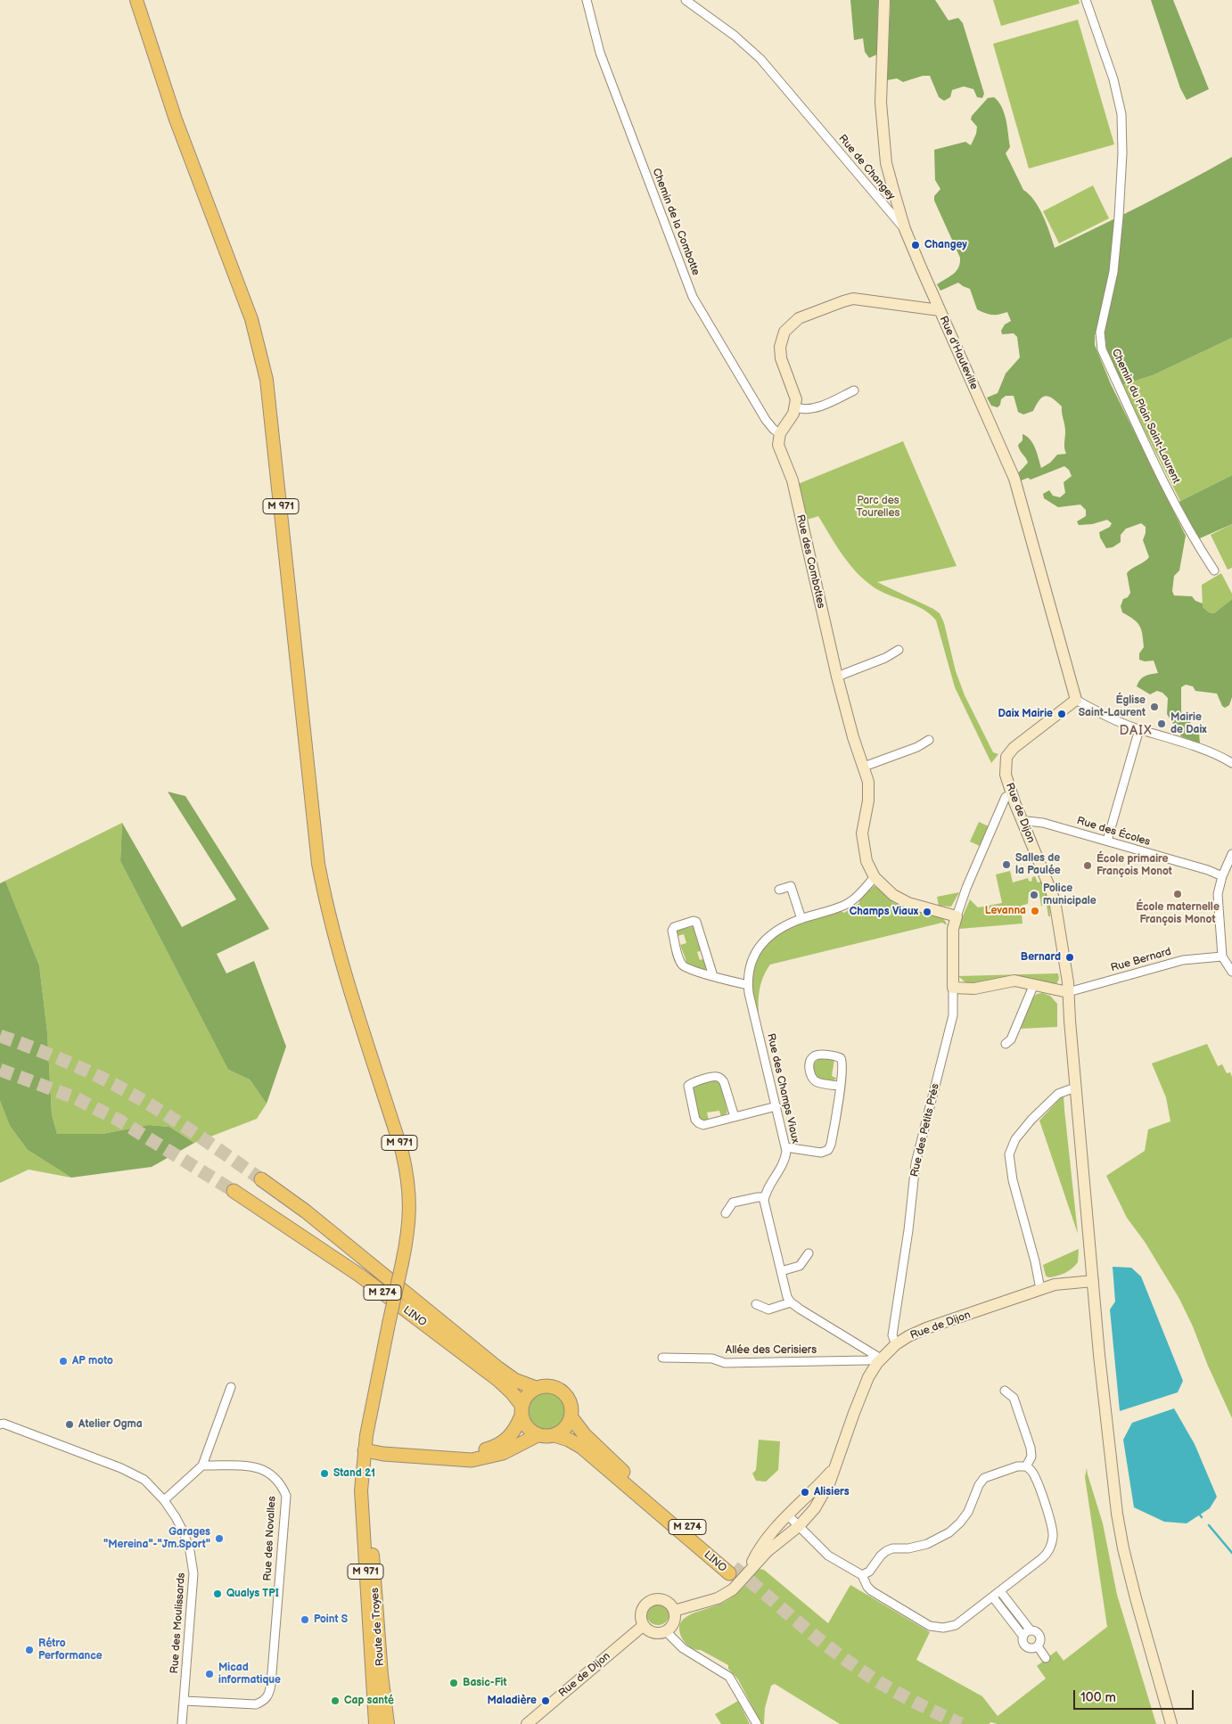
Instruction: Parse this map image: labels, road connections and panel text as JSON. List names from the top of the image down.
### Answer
{
  "streets": {
    "highway": ["M 274", "LINO"],
    "main road": ["M 971", "Route de Troyes"],
    "street": [
      "Rue de Changey",
      "Chemin de la Combotte",
      "Rue d'Hauteville",
      "Chemin du Plain Saint-Laurent",
      "Rue des Combottes",
      "Rue de Dijon",
      "Rue des Écoles",
      "Rue Bernard",
      "Rue des Champs Viaux",
      "Rue des Petits Prés",
      "Allée des Cerisiers",
      "Rue des Novalles",
      "Rue des Moulissards"
    ]
  },
  "crossings": [
    ["Rue de Changey", "Rue d'Hauteville"],
    ["Chemin de la Combotte", "Rue des Combottes"],
    ["Rue d'Hauteville", "Rue de Dijon"],
    ["M 971", "Route de Troyes"],
    ["Rue des Combottes", "Rue des Champs Viaux"],
    ["Rue des Combottes", "Rue des Petits Prés"],
    ["Rue de Dijon", "Rue des Écoles"],
    ["Rue de Dijon", "Rue Bernard"],
    ["Rue de Dijon", "Rue des Petits Prés"],
    ["Rue de Dijon", "Allée des Cerisiers"],
    ["Rue des Novalles", "Rue des Moulissards"]
  ],
  "districts": ["DAIX"],
  "parks": ["Parc des Tourelles"],
  "places": [
    "Changey",
    "Église Saint-Laurent",
    "Daix Mairie",
    "Mairie de Daix",
    "Salles de la Paulée",
    "École primaire François Monot",
    "École maternelle François Monot",
    "Police municipale",
    "Levanna",
    "Champs Viaux",
    "Bernard",
    "AP moto",
    "Atelier Ogma",
    "Stand 21",
    "Alisiers",
    "Garages \"Mereina\"-\"Jm.Sport\"",
    "Qualys TPI",
    "Point S",
    "Rétro Performance",
    "Micad informatique",
    "Basic-Fit",
    "Cap santé",
    "Maladière"
  ],
  "scale_bar": "100 m"
}
